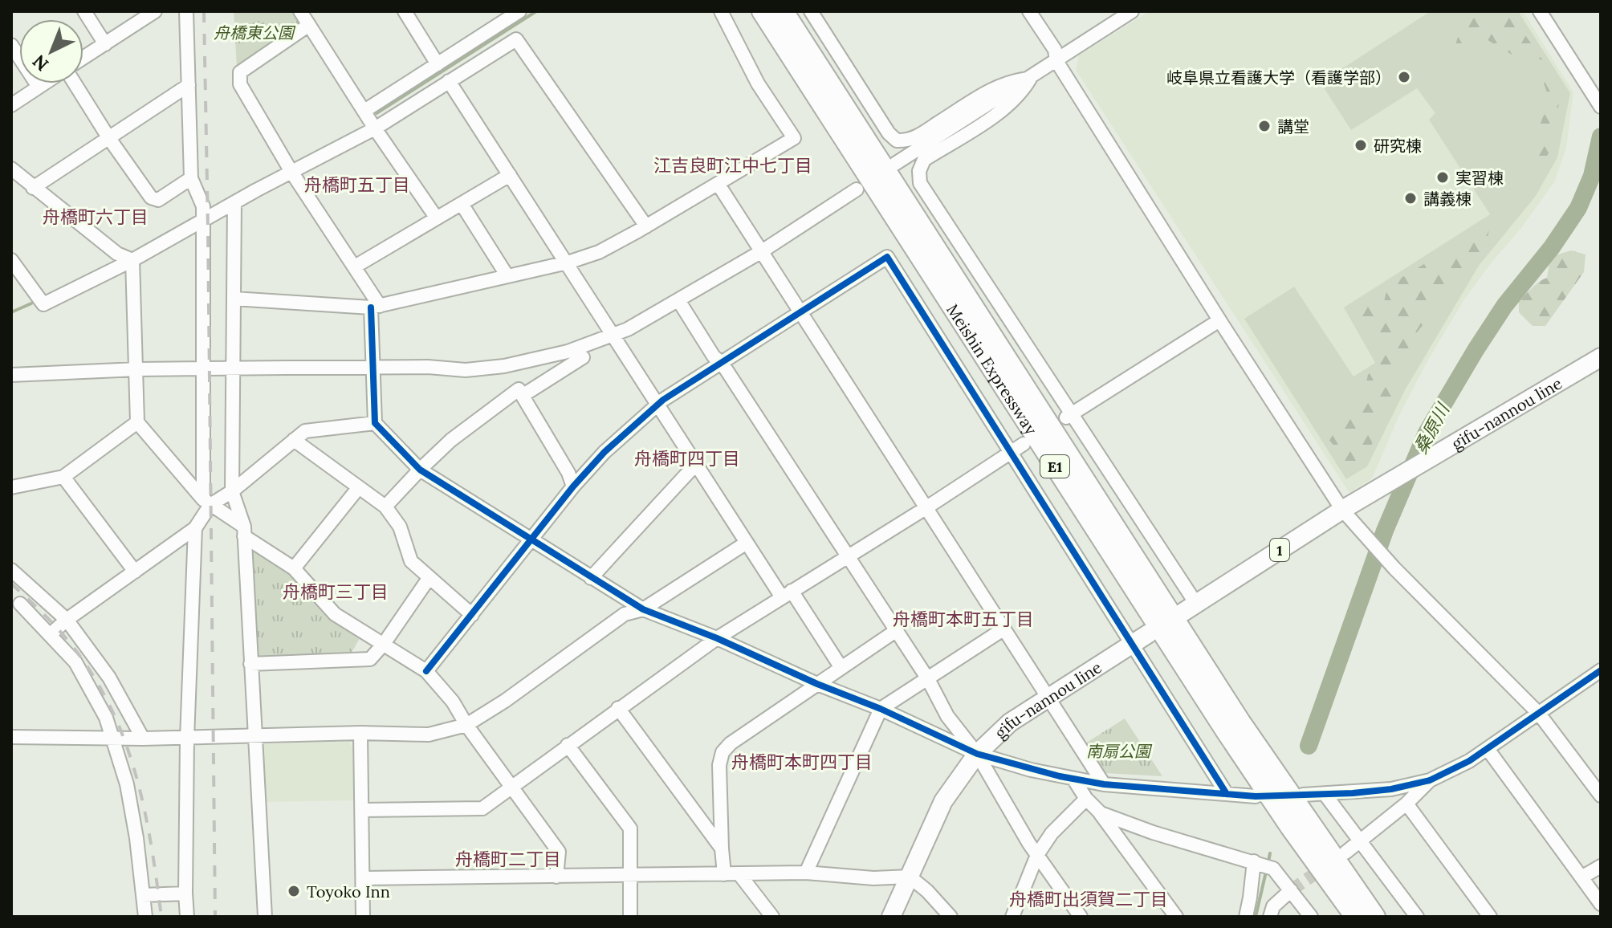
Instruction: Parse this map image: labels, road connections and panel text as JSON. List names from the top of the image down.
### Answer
{
  "streets": {
    "highway": ["Meishin Expressway", "E1"],
    "main road": ["gifu-nannou line", "1"]
  },
  "districts": [
    "江吉良町江中七丁目",
    "舟橋町五丁目",
    "舟橋町六丁目",
    "舟橋町四丁目",
    "舟橋町三丁目",
    "舟橋町本町五丁目",
    "舟橋町本町四丁目",
    "舟橋町二丁目",
    "舟橋町出須賀二丁目"
  ],
  "water": ["桑原川"],
  "parks": ["舟橋東公園", "南扇公園"],
  "places": [
    "岐阜県立看護大学（看護学部）",
    "講堂",
    "研究棟",
    "実習棟",
    "講義棟",
    "Toyoko Inn"
  ],
  "north": "bottom left"
}
